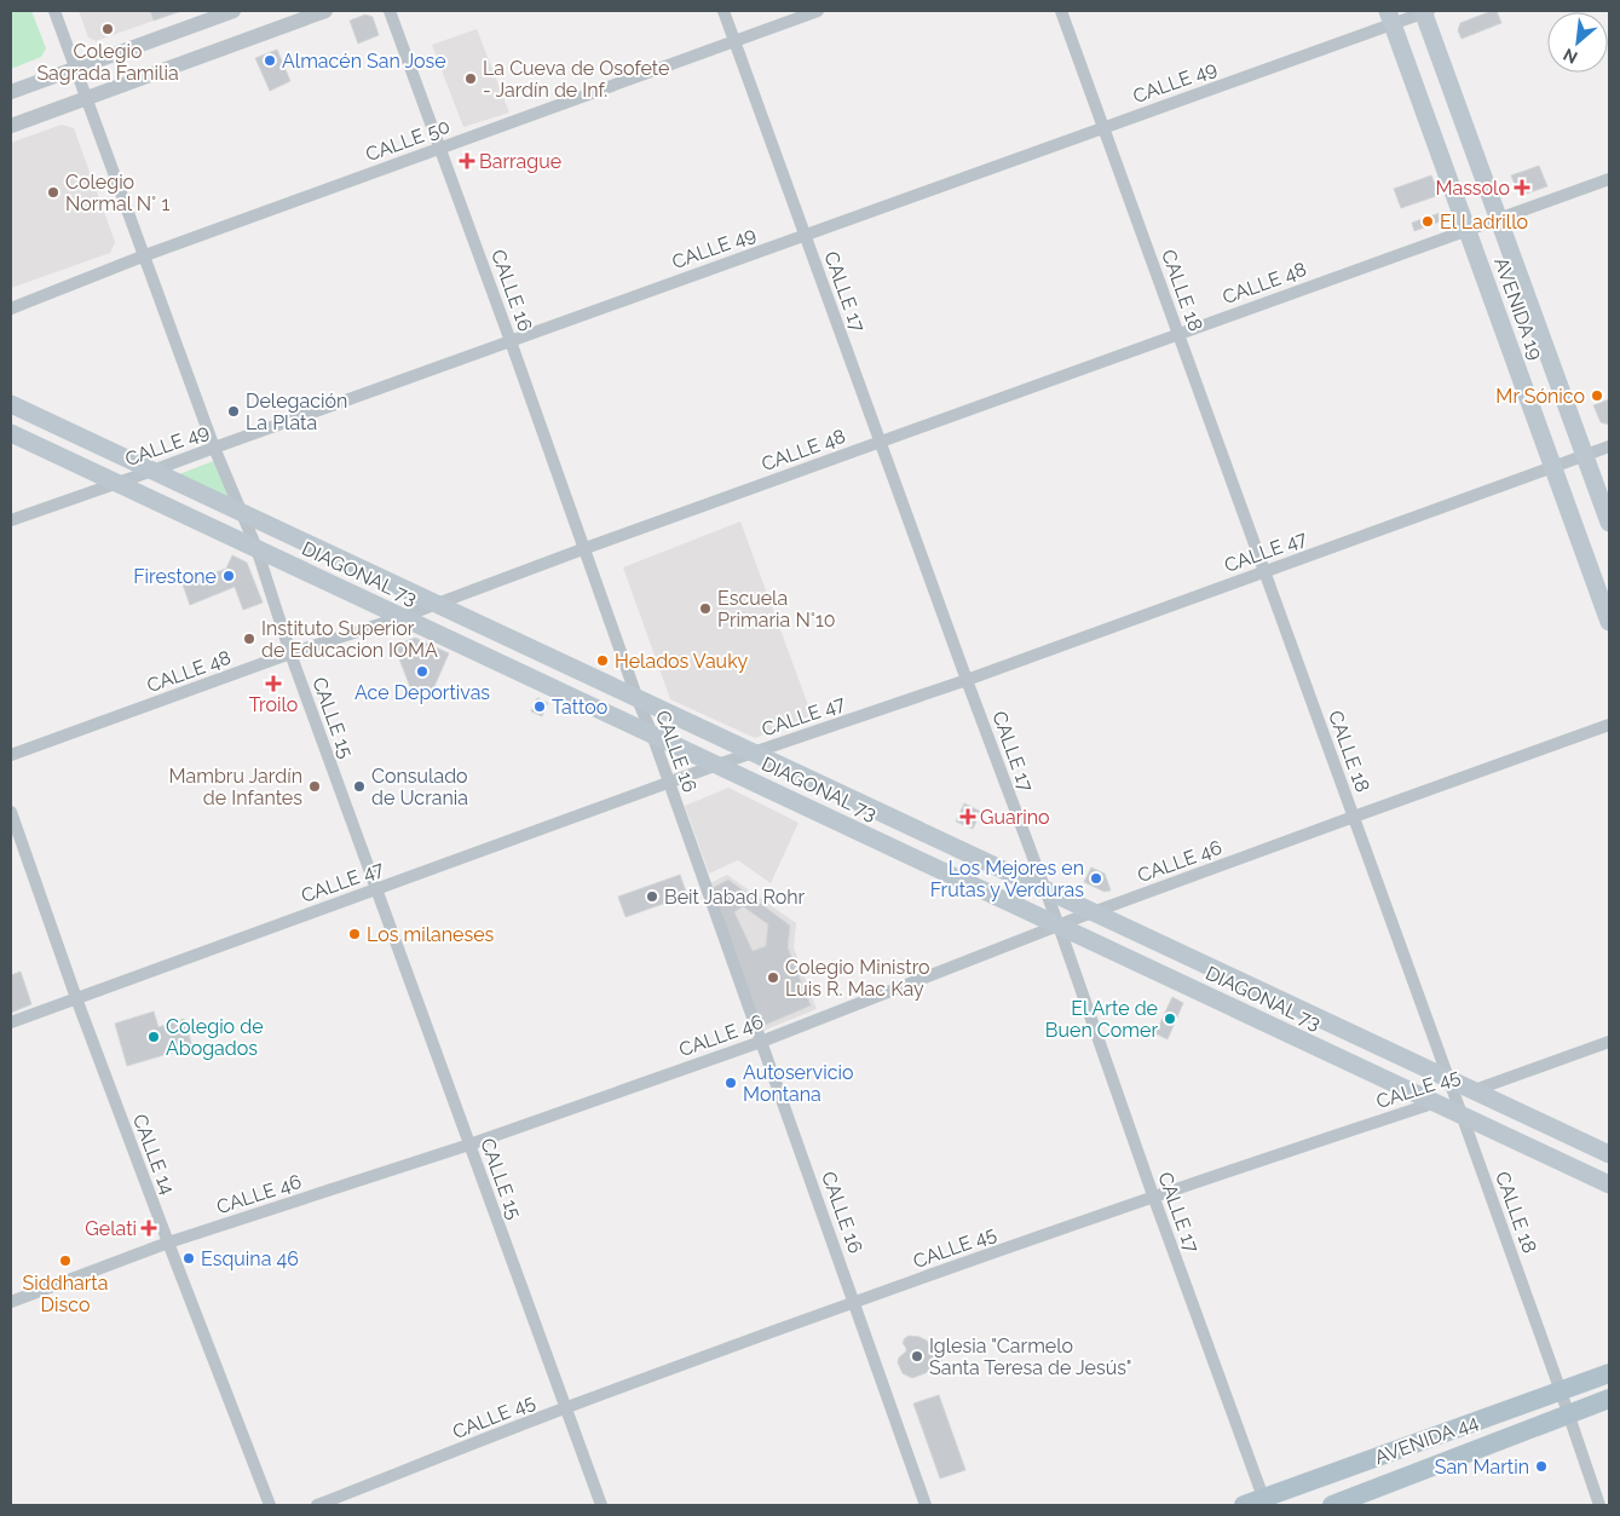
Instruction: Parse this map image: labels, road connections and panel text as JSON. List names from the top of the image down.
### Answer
{
  "streets": {
    "main road": ["AVENIDA 19", "DIAGONAL 73", "AVENIDA 44"],
    "street": [
      "CALLE 49",
      "CALLE 50",
      "CALLE 48",
      "CALLE 16",
      "CALLE 18",
      "CALLE 17",
      "CALLE 47",
      "CALLE 15",
      "CALLE 46",
      "CALLE 45",
      "CALLE 14"
    ]
  },
  "crossings": [
    ["CALLE 49", "CALLE 16"],
    ["CALLE 49", "CALLE 18"],
    ["CALLE 49", "CALLE 17"],
    ["CALLE 49", "AVENIDA 19"],
    ["CALLE 49", "DIAGONAL 73"],
    ["CALLE 49", "CALLE 15"],
    ["CALLE 50", "CALLE 16"],
    ["CALLE 50", "CALLE 17"],
    ["CALLE 50", "CALLE 15"],
    ["CALLE 48", "CALLE 16"],
    ["CALLE 48", "CALLE 18"],
    ["CALLE 48", "CALLE 17"],
    ["CALLE 48", "AVENIDA 19"],
    ["CALLE 48", "DIAGONAL 73"],
    ["CALLE 48", "CALLE 15"],
    ["CALLE 16", "CALLE 47"],
    ["CALLE 16", "DIAGONAL 73"],
    ["CALLE 16", "CALLE 46"],
    ["CALLE 16", "CALLE 45"],
    ["CALLE 18", "CALLE 47"],
    ["CALLE 18", "DIAGONAL 73"],
    ["CALLE 18", "CALLE 46"],
    ["CALLE 18", "CALLE 45"],
    ["CALLE 18", "AVENIDA 44"],
    ["CALLE 17", "CALLE 47"],
    ["CALLE 17", "DIAGONAL 73"],
    ["CALLE 17", "CALLE 46"],
    ["CALLE 17", "CALLE 45"],
    ["CALLE 17", "AVENIDA 44"],
    ["AVENIDA 19", "CALLE 47"],
    ["CALLE 47", "DIAGONAL 73"],
    ["CALLE 47", "CALLE 15"],
    ["CALLE 47", "CALLE 14"],
    ["DIAGONAL 73", "CALLE 15"],
    ["DIAGONAL 73", "CALLE 46"],
    ["DIAGONAL 73", "CALLE 45"],
    ["CALLE 15", "CALLE 46"],
    ["CALLE 15", "CALLE 45"],
    ["CALLE 46", "CALLE 14"]
  ],
  "places": {
    "other": [
      "Colegio Sagrada Familia",
      "Almacén San Jose",
      "La Cueva de Osofete - Jardín de Inf.",
      "Colegio Normal N° 1",
      "El Ladrillo",
      "Mr Sónico",
      "Delegación La Plata",
      "Firestone",
      "Escuela Primaria N°10",
      "Instituto Superior de Educacion IOMA",
      "Helados Vauky",
      "Ace Deportivas",
      "Tattoo",
      "Mambru Jardín de Infantes",
      "Consulado de Ucrania",
      "Los Mejores en Frutas y Verduras",
      "Beit Jabad Rohr",
      "Los milaneses",
      "Colegio Ministro Luis R. Mac Kay",
      "El Arte de Buen Comer",
      "Colegio de Abogados",
      "Autoservicio Montana",
      "Esquina 46",
      "Siddharta Disco",
      "Iglesia \"Carmelo Santa Teresa de Jesús\"",
      "San Martin"
    ],
    "health": [
      "Barrague",
      "Massolo",
      "Troilo",
      "Guarino",
      "Gelati"
    ]
  },
  "north": "bottom left"
}
